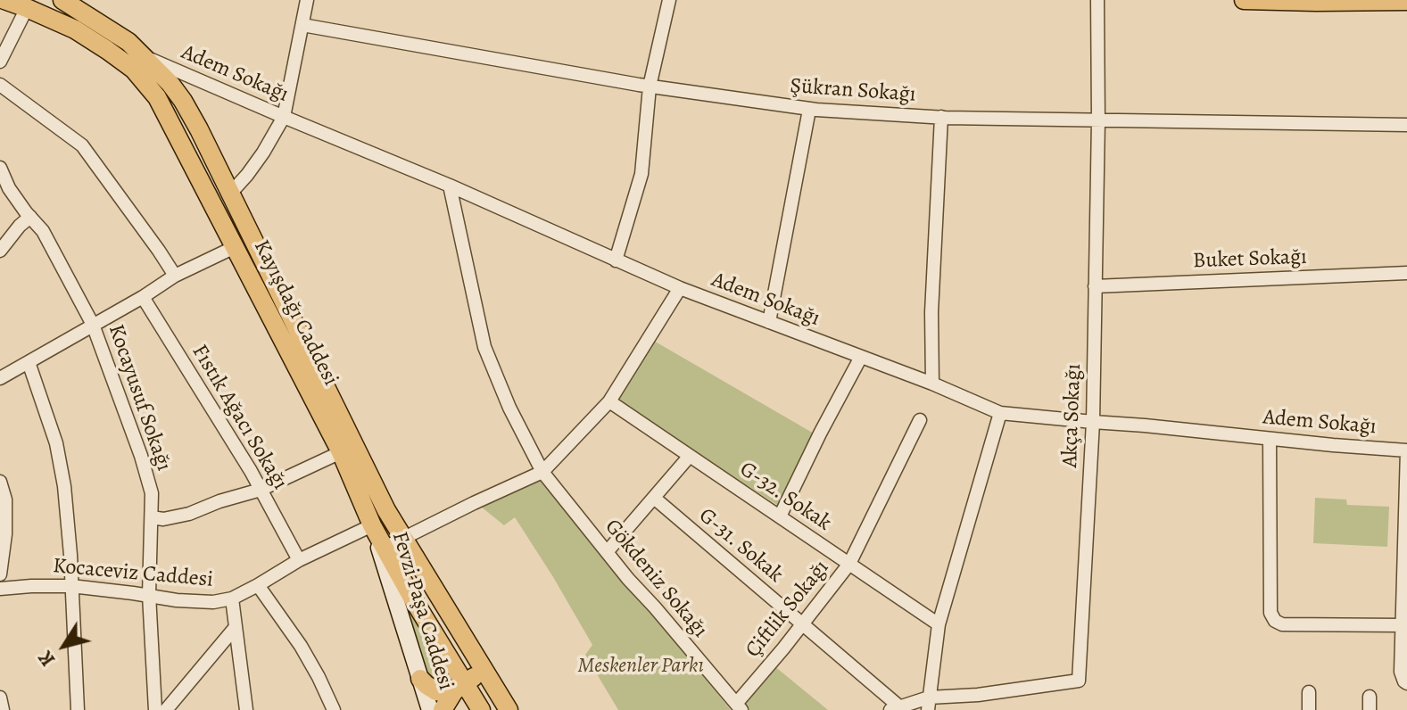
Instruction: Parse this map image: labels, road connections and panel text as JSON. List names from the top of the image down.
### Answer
{
  "streets": {
    "main road": ["Kayışdağı Caddesi"],
    "street": [
      "Adem Sokağı",
      "Şükran Sokağı",
      "Buket Sokağı",
      "Kocayusuf Sokağı",
      "Akça Sokağı",
      "Fıstık Ağacı Sokağı",
      "G-32. Sokak",
      "G-31. Sokak",
      "Kocaceviz Caddesi",
      "Gökdeniz Sokağı",
      "Çiftlik Sokağı",
      "Fevzi Paşa Caddesi"
    ]
  },
  "crossings": [
    ["Adem Sokağı", "Kayışdağı Caddesi"],
    ["Adem Sokağı", "Akça Sokağı"],
    ["Adem Sokağı", "Gökdeniz Sokağı"],
    ["Şükran Sokağı", "Akça Sokağı"],
    ["Buket Sokağı", "Akça Sokağı"],
    ["Kayışdağı Caddesi", "Kocaceviz Caddesi"],
    ["Kayışdağı Caddesi", "Fevzi Paşa Caddesi"],
    ["Kocayusuf Sokağı", "Kocaceviz Caddesi"],
    ["Fıstık Ağacı Sokağı", "Kocaceviz Caddesi"],
    ["G-32. Sokak", "Çiftlik Sokağı"],
    ["G-31. Sokak", "Çiftlik Sokağı"],
    ["Kocaceviz Caddesi", "Fevzi Paşa Caddesi"],
    ["Gökdeniz Sokağı", "Çiftlik Sokağı"]
  ],
  "parks": ["Meskenler Parkı"],
  "north": "bottom left"
}
